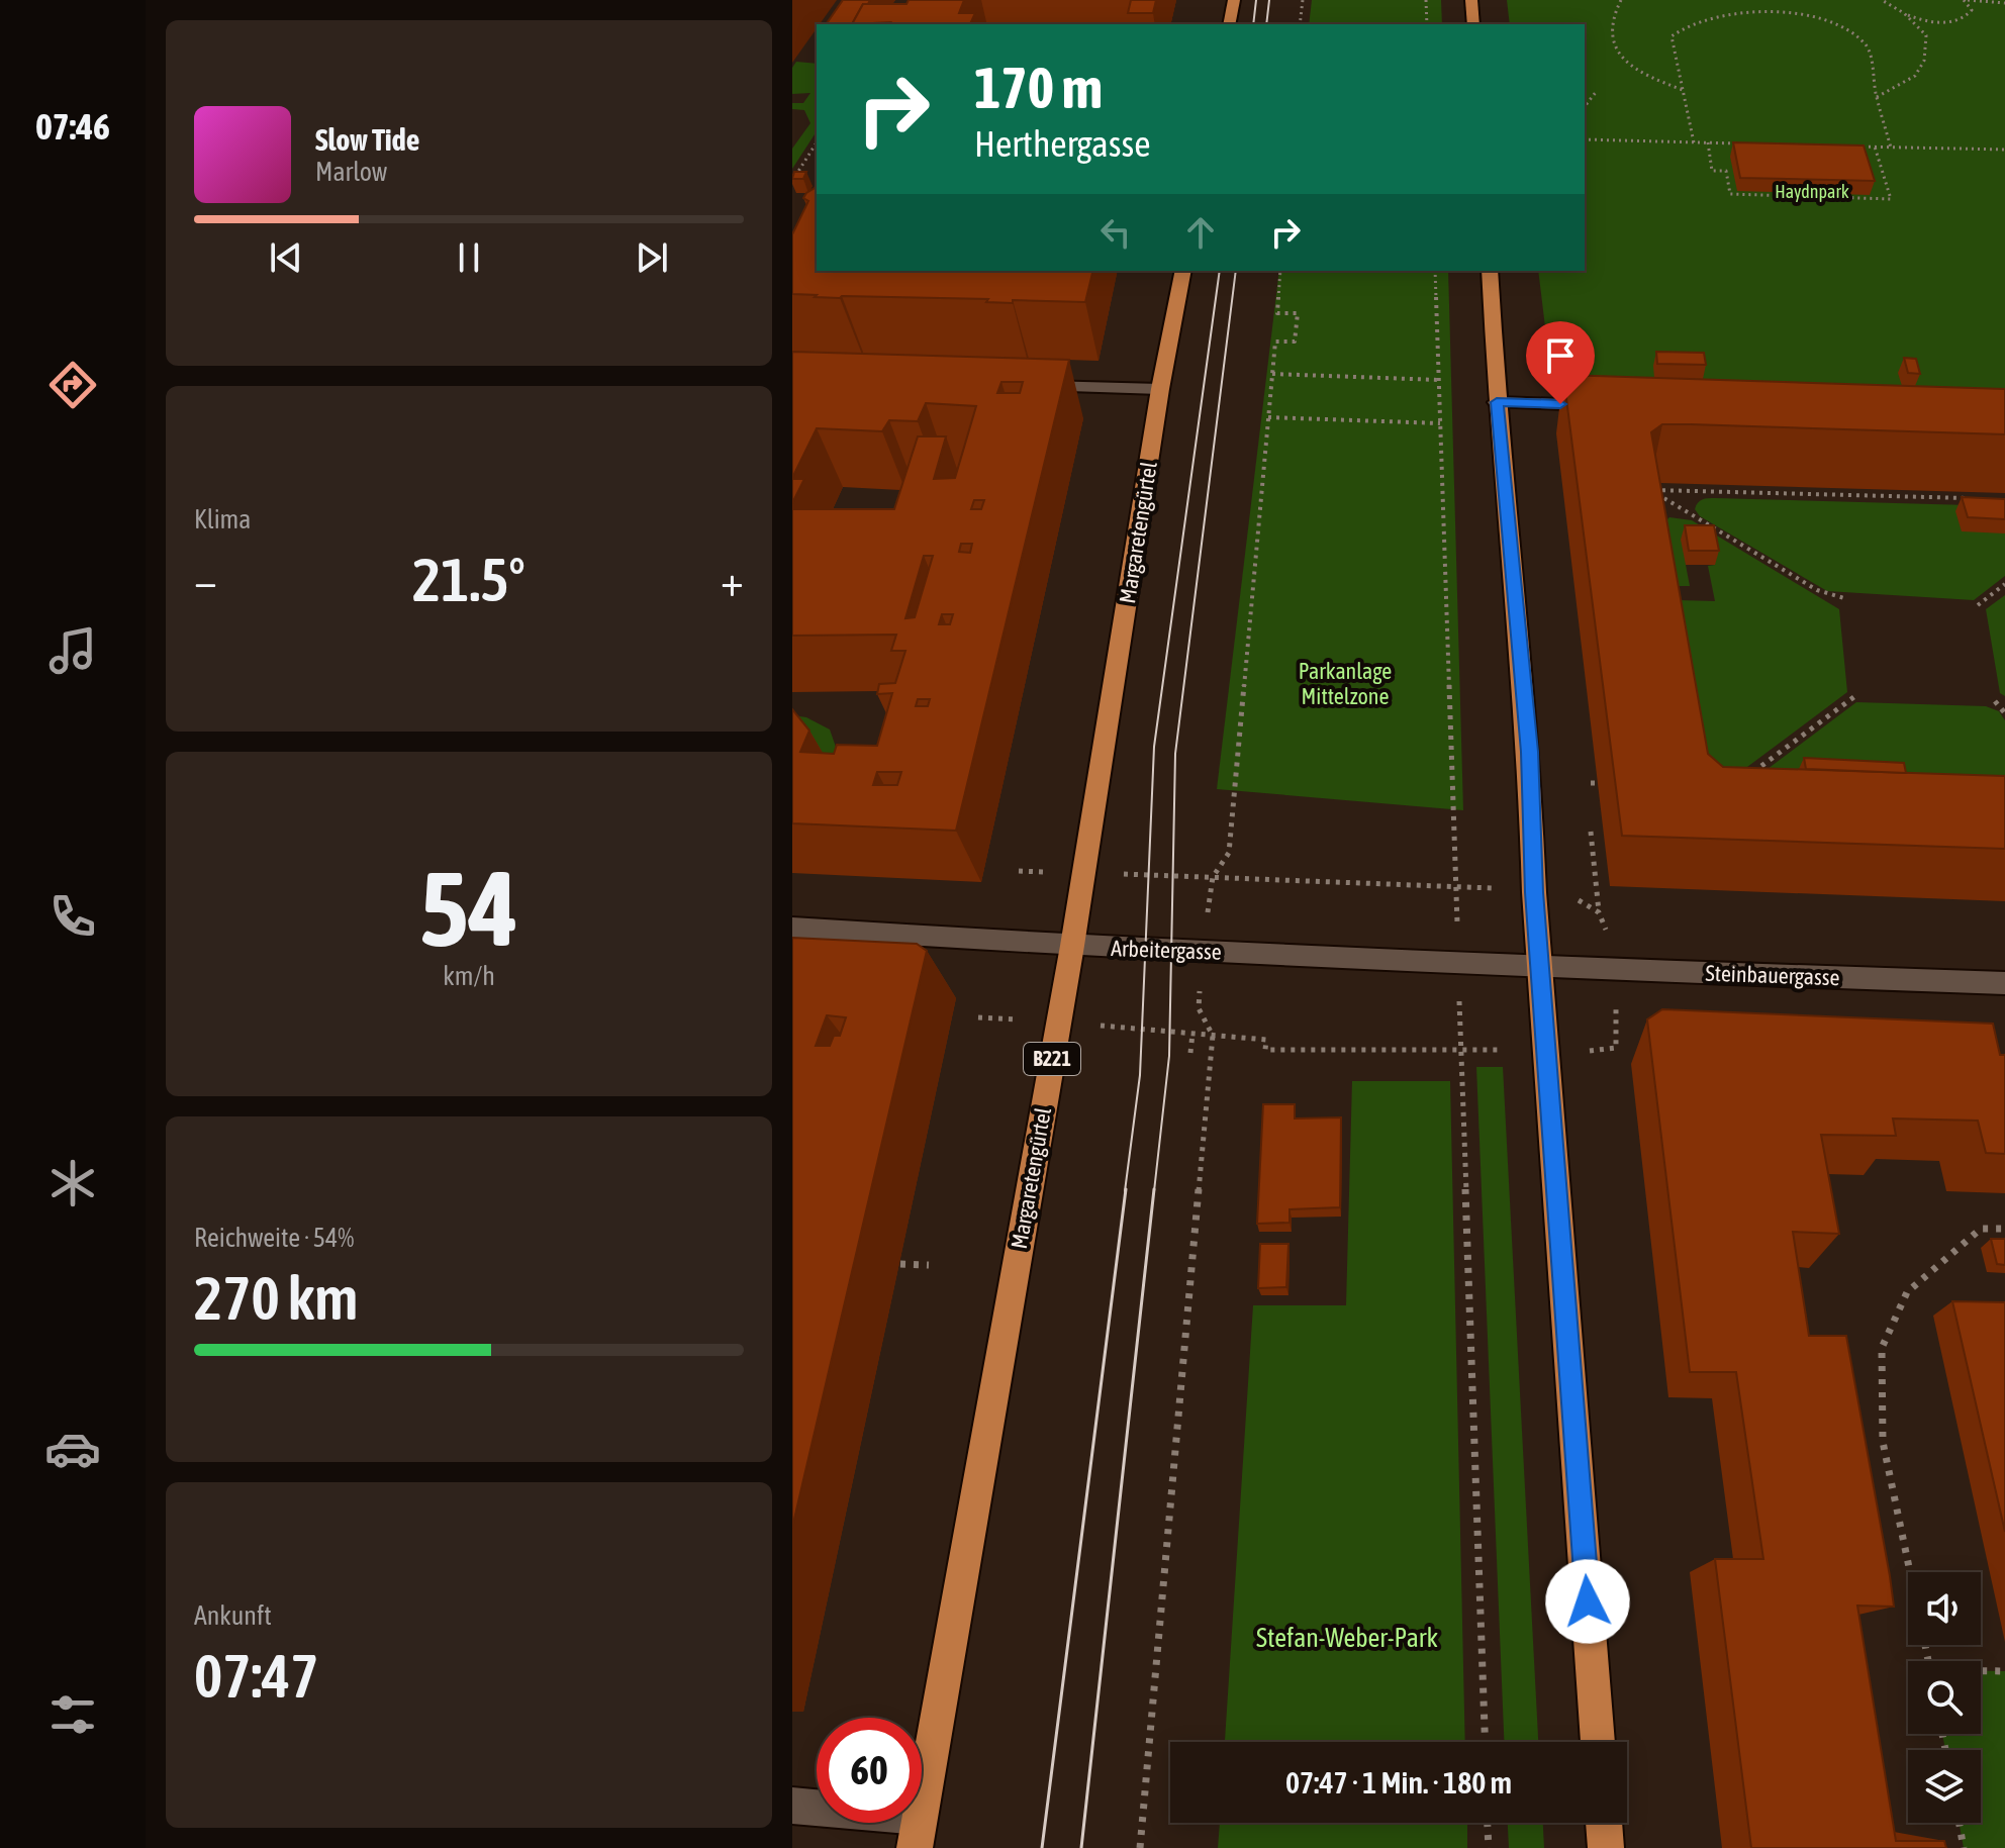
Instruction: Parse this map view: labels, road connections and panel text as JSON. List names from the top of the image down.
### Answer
{
  "streets": {
    "main road": ["Margaretengürtel", "B221"],
    "street": ["Arbeitergasse", "Steinbauergasse"]
  },
  "crossings": [
    ["Margaretengürtel", "Arbeitergasse"],
    ["Arbeitergasse", "Steinbauergasse"]
  ],
  "parks": ["Haydnpark", "Parkanlage Mittelzone", "Stefan-Weber-Park"],
  "page": {
    "tabs": "07:46",
    "turn": ["170 m", "Herthergasse"],
    "song": ["Slow Tide", "Marlow"],
    "tile": [
      "Klima",
      ["54", "km/h"],
      ["Reichweite · 54%", "270 km"],
      ["Ankunft", "07:47"]
    ],
    "heat": ["−", "21.5°", "+"],
    "limit": "60",
    "trip": "07:47 · 1 Min. · 180 m"
  }
}
